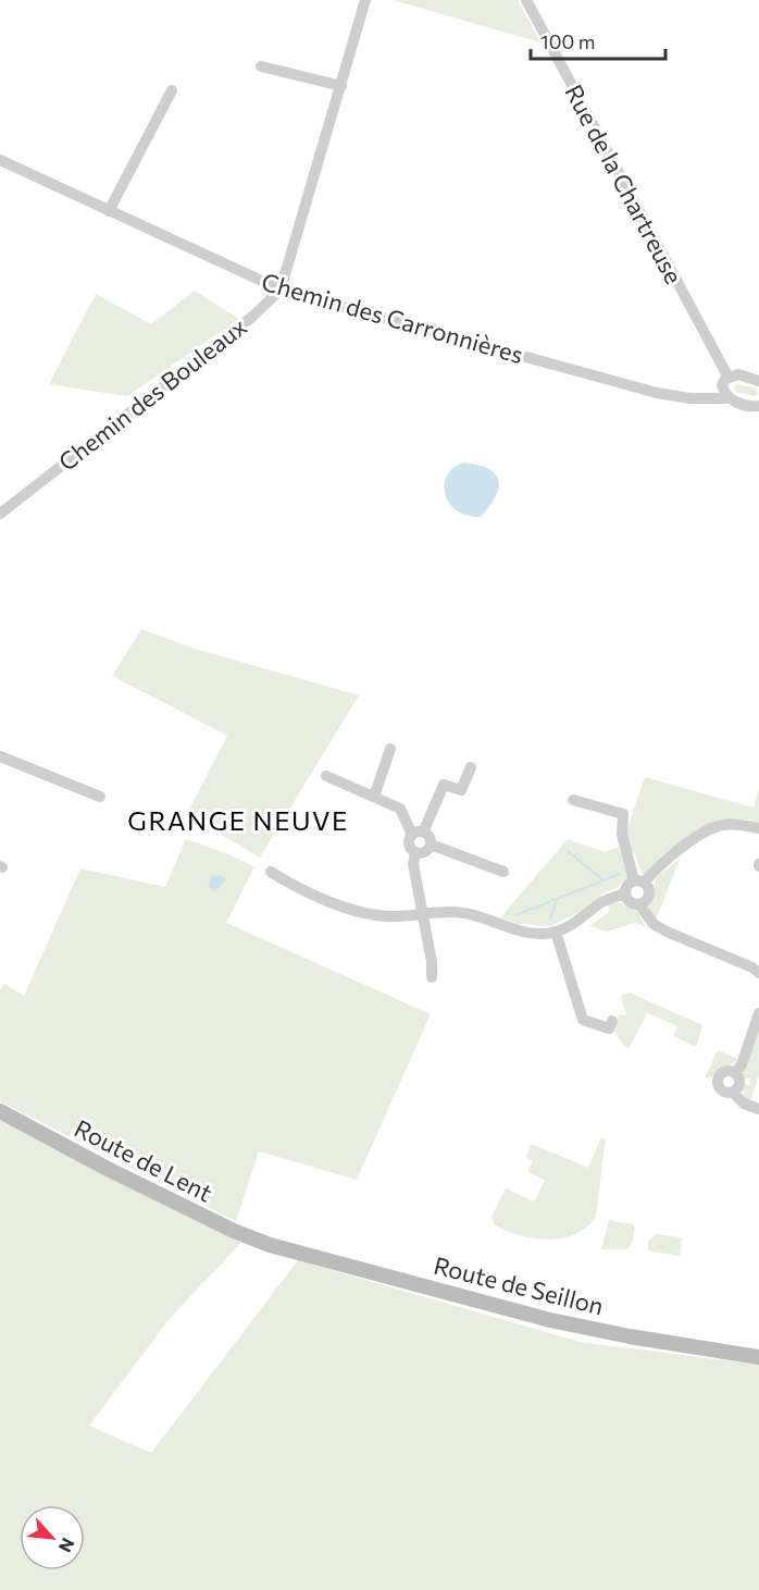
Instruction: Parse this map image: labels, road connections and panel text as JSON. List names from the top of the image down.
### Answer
{
  "streets": {
    "street": [
      "Rue de la Chartreuse",
      "Chemin des Carronnières",
      "Chemin des Bouleaux",
      "Route de Lent",
      "Route de Seillon"
    ]
  },
  "crossings": [
    ["Chemin des Carronnières", "Chemin des Bouleaux"],
    ["Route de Lent", "Route de Seillon"]
  ],
  "districts": ["GRANGE NEUVE"],
  "scale_bar": "100 m",
  "north": "bottom right"
}
